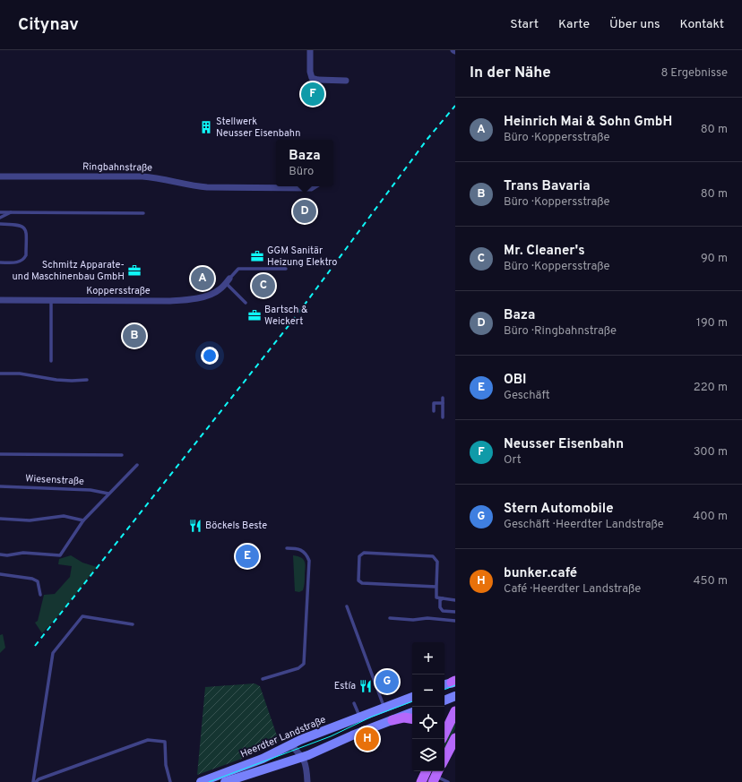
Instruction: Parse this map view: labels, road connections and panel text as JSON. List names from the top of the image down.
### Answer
{
  "streets": {
    "main road": ["Heerdter Landstraße"],
    "street": ["Ringbahnstraße", "Koppersstraße"],
    "lane": ["Wiesenstraße"]
  },
  "places": {
    "building": ["Stellwerk Neusser Eisenbahn"],
    "office": ["GGM Sanitär Heizung Elektro", "Schmitz Apparate- und Maschinenbau GmbH", "Bartsch & Weickert"],
    "restaurant": ["Böckels Beste", "Estía"]
  },
  "page": {
    "header": "Citynav",
    "nav": [
      "Start",
      "Karte",
      "Über uns",
      "Kontakt"
    ],
    "heading": ["In der Nähe", "8 Ergebnisse"],
    "pins": [
      "F",
      "D",
      "A",
      "C",
      "B",
      "E",
      "G",
      "H"
    ],
    "list": [
      {
        "mark": "A",
        "name": "Heinrich Mai & Sohn GmbH",
        "note": "Büro · Koppersstraße",
        "value": "80 m"
      },
      {
        "mark": "B",
        "name": "Trans Bavaria",
        "note": "Büro · Koppersstraße",
        "value": "80 m"
      },
      {
        "mark": "C",
        "name": "Mr. Cleaner's",
        "note": "Büro · Koppersstraße",
        "value": "90 m"
      },
      {
        "mark": "D",
        "name": "Baza",
        "note": "Büro · Ringbahnstraße",
        "value": "190 m"
      },
      {
        "mark": "E",
        "name": "OBI",
        "note": "Geschäft",
        "value": "220 m"
      },
      {
        "mark": "F",
        "name": "Neusser Eisenbahn",
        "note": "Ort",
        "value": "300 m"
      },
      {
        "mark": "G",
        "name": "Stern Automobile",
        "note": "Geschäft · Heerdter Landstraße",
        "value": "400 m"
      },
      {
        "mark": "H",
        "name": "bunker.café",
        "note": "Café · Heerdter Landstraße",
        "value": "450 m"
      }
    ],
    "popup": ["Baza", "Büro"],
    "map_buttons": ["+", "−"]
  }
}
